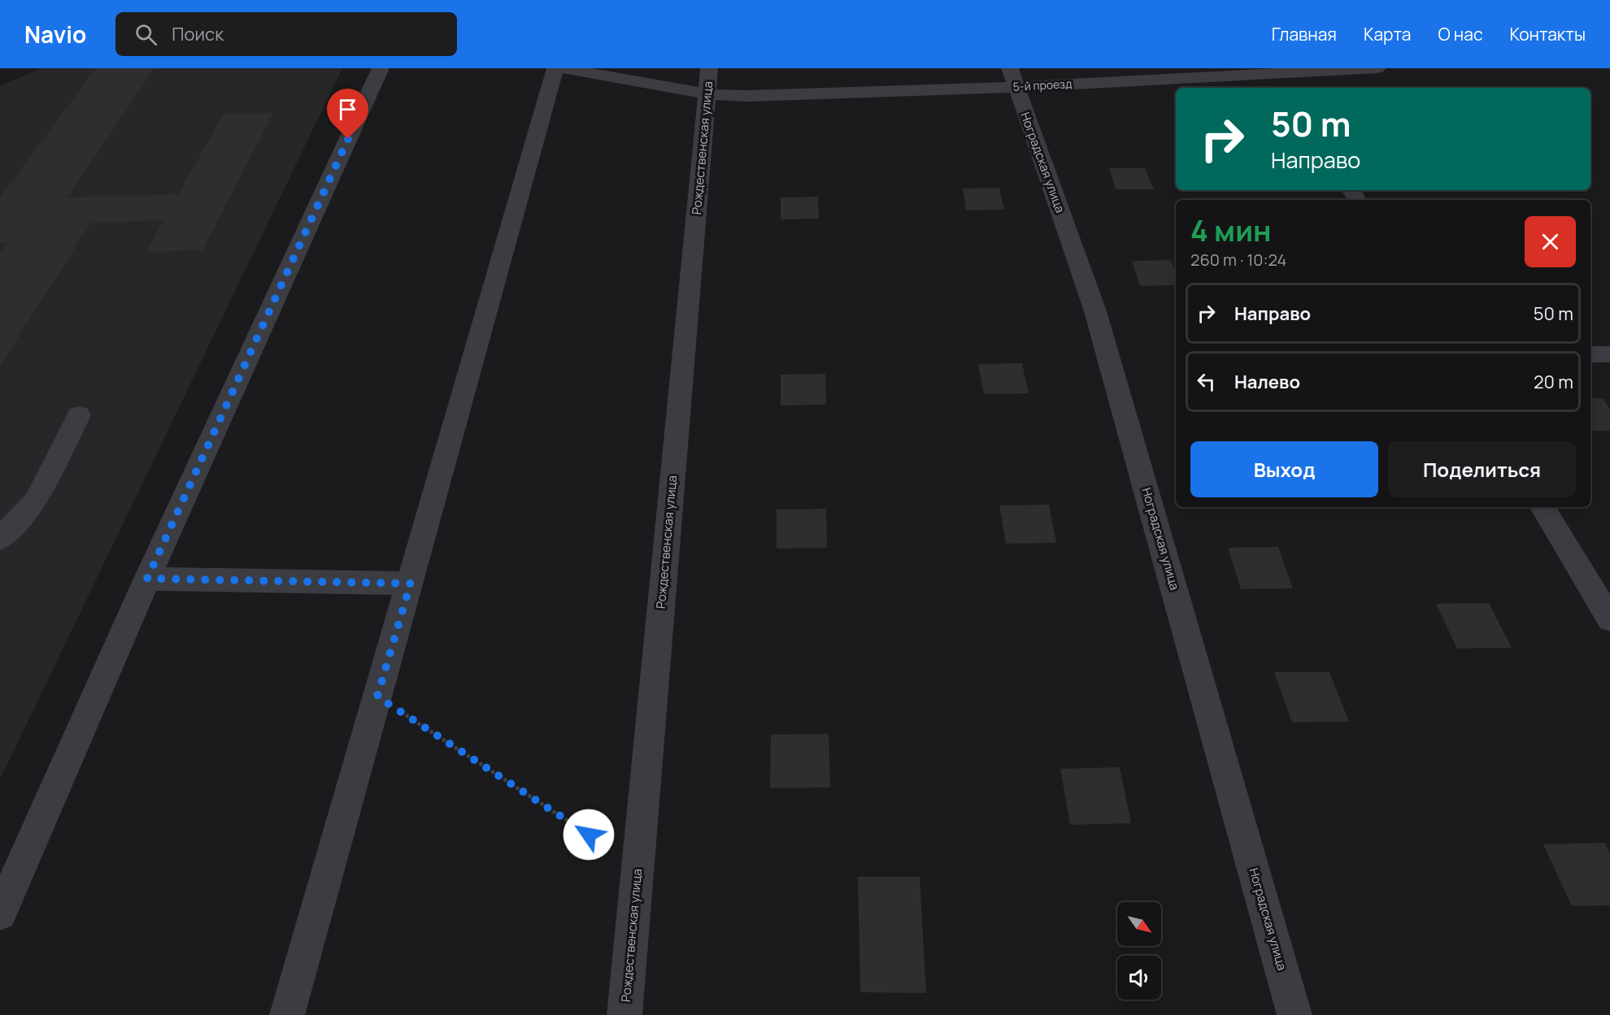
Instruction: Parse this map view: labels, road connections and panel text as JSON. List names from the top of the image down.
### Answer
{
  "streets": {
    "street": ["5-й проезд", "Рождественская улица", "Ноградская улица"]
  },
  "crossings": [
    ["5-й проезд", "Рождественская улица"],
    ["5-й проезд", "Ноградская улица"]
  ],
  "north": "bottom right",
  "page": {
    "header": "Navio",
    "search": "Поиск",
    "nav": [
      "Главная",
      "Карта",
      "О нас",
      "Контакты"
    ],
    "turn": ["50 m", "Направо"],
    "heading": ["4 мин", "260 m · 10:24"],
    "list": [
      {
        "name": "Направо",
        "value": "50 m"
      },
      {
        "name": "Налево",
        "value": "20 m"
      }
    ],
    "buttons": ["Выход", "Поделиться"]
  }
}
